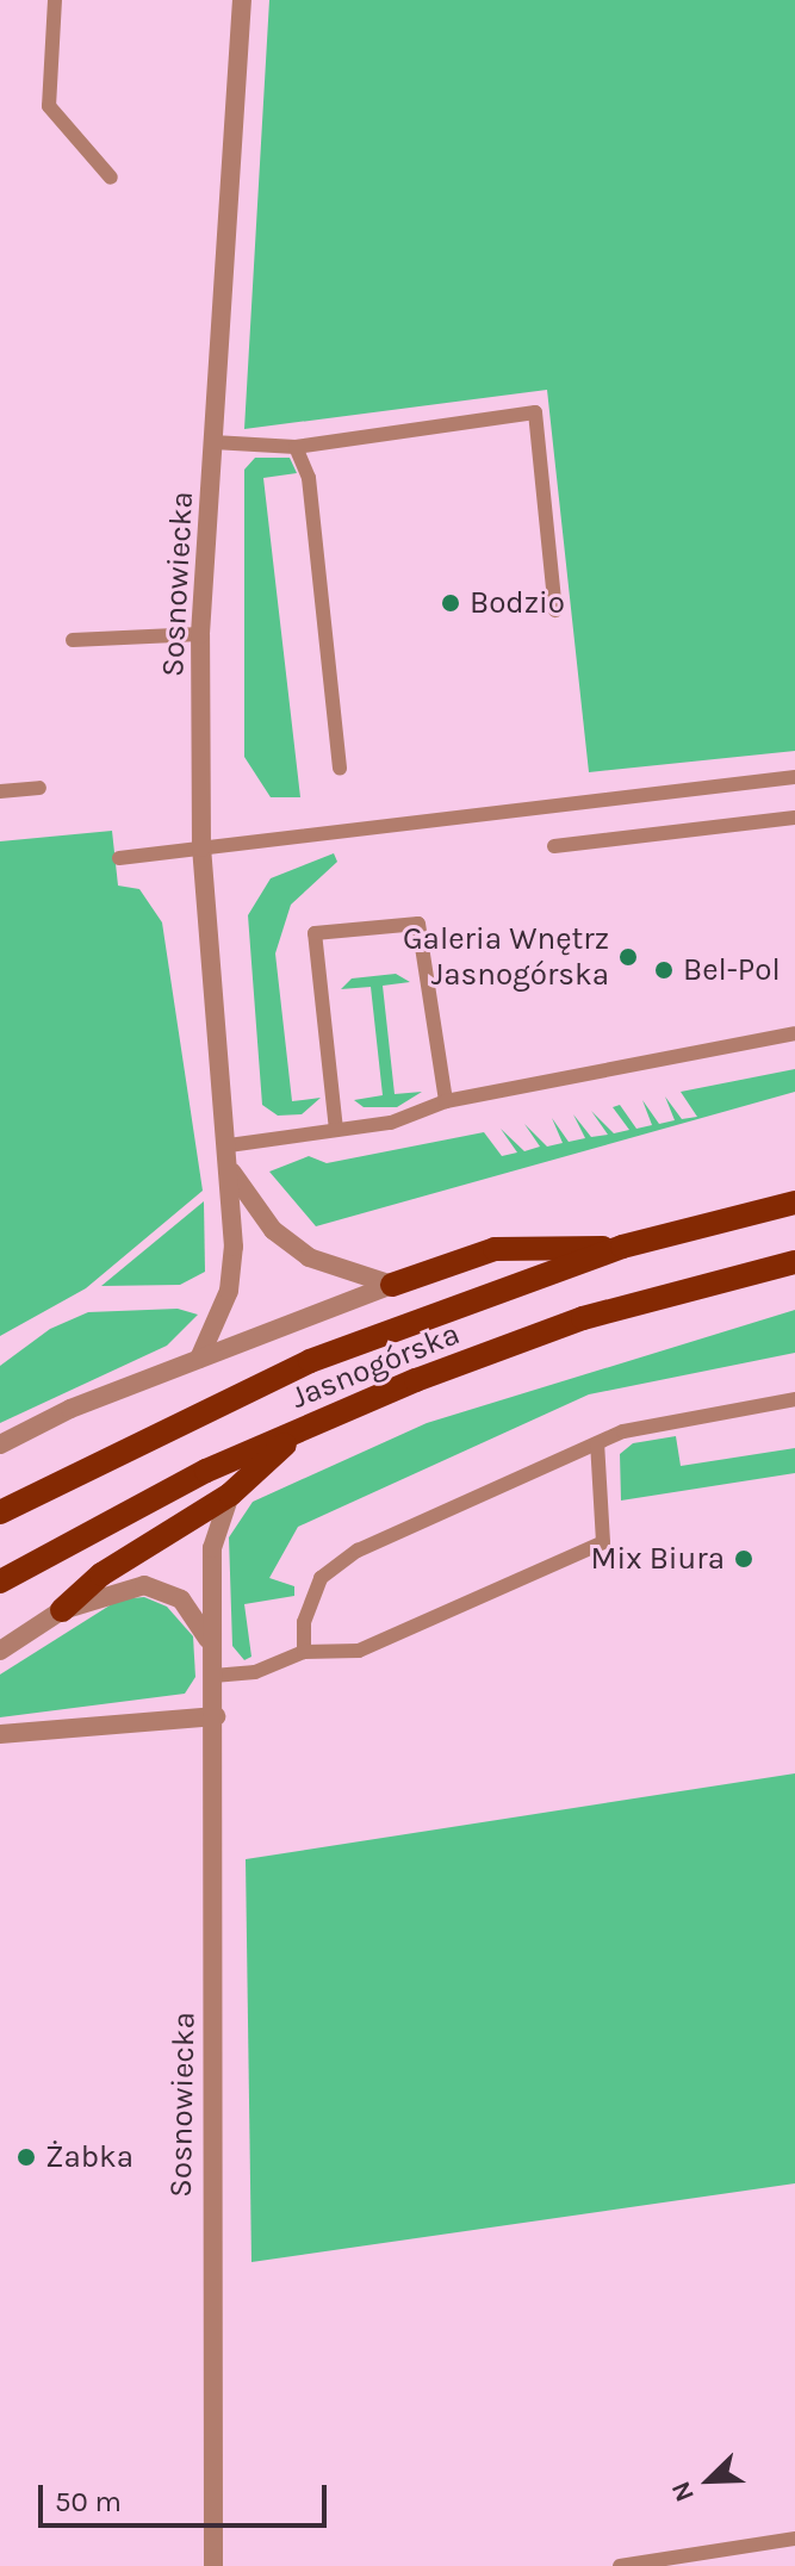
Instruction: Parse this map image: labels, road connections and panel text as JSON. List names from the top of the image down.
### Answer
{
  "streets": {
    "main road": ["Jasnogórska"],
    "street": ["Sosnowiecka"]
  },
  "places": [
    "Bodzio",
    "Galeria Wnętrz Jasnogórska",
    "Bel-Pol",
    "Mix Biura",
    "Żabka"
  ],
  "scale_bar": "50 m",
  "north": "bottom left"
}
